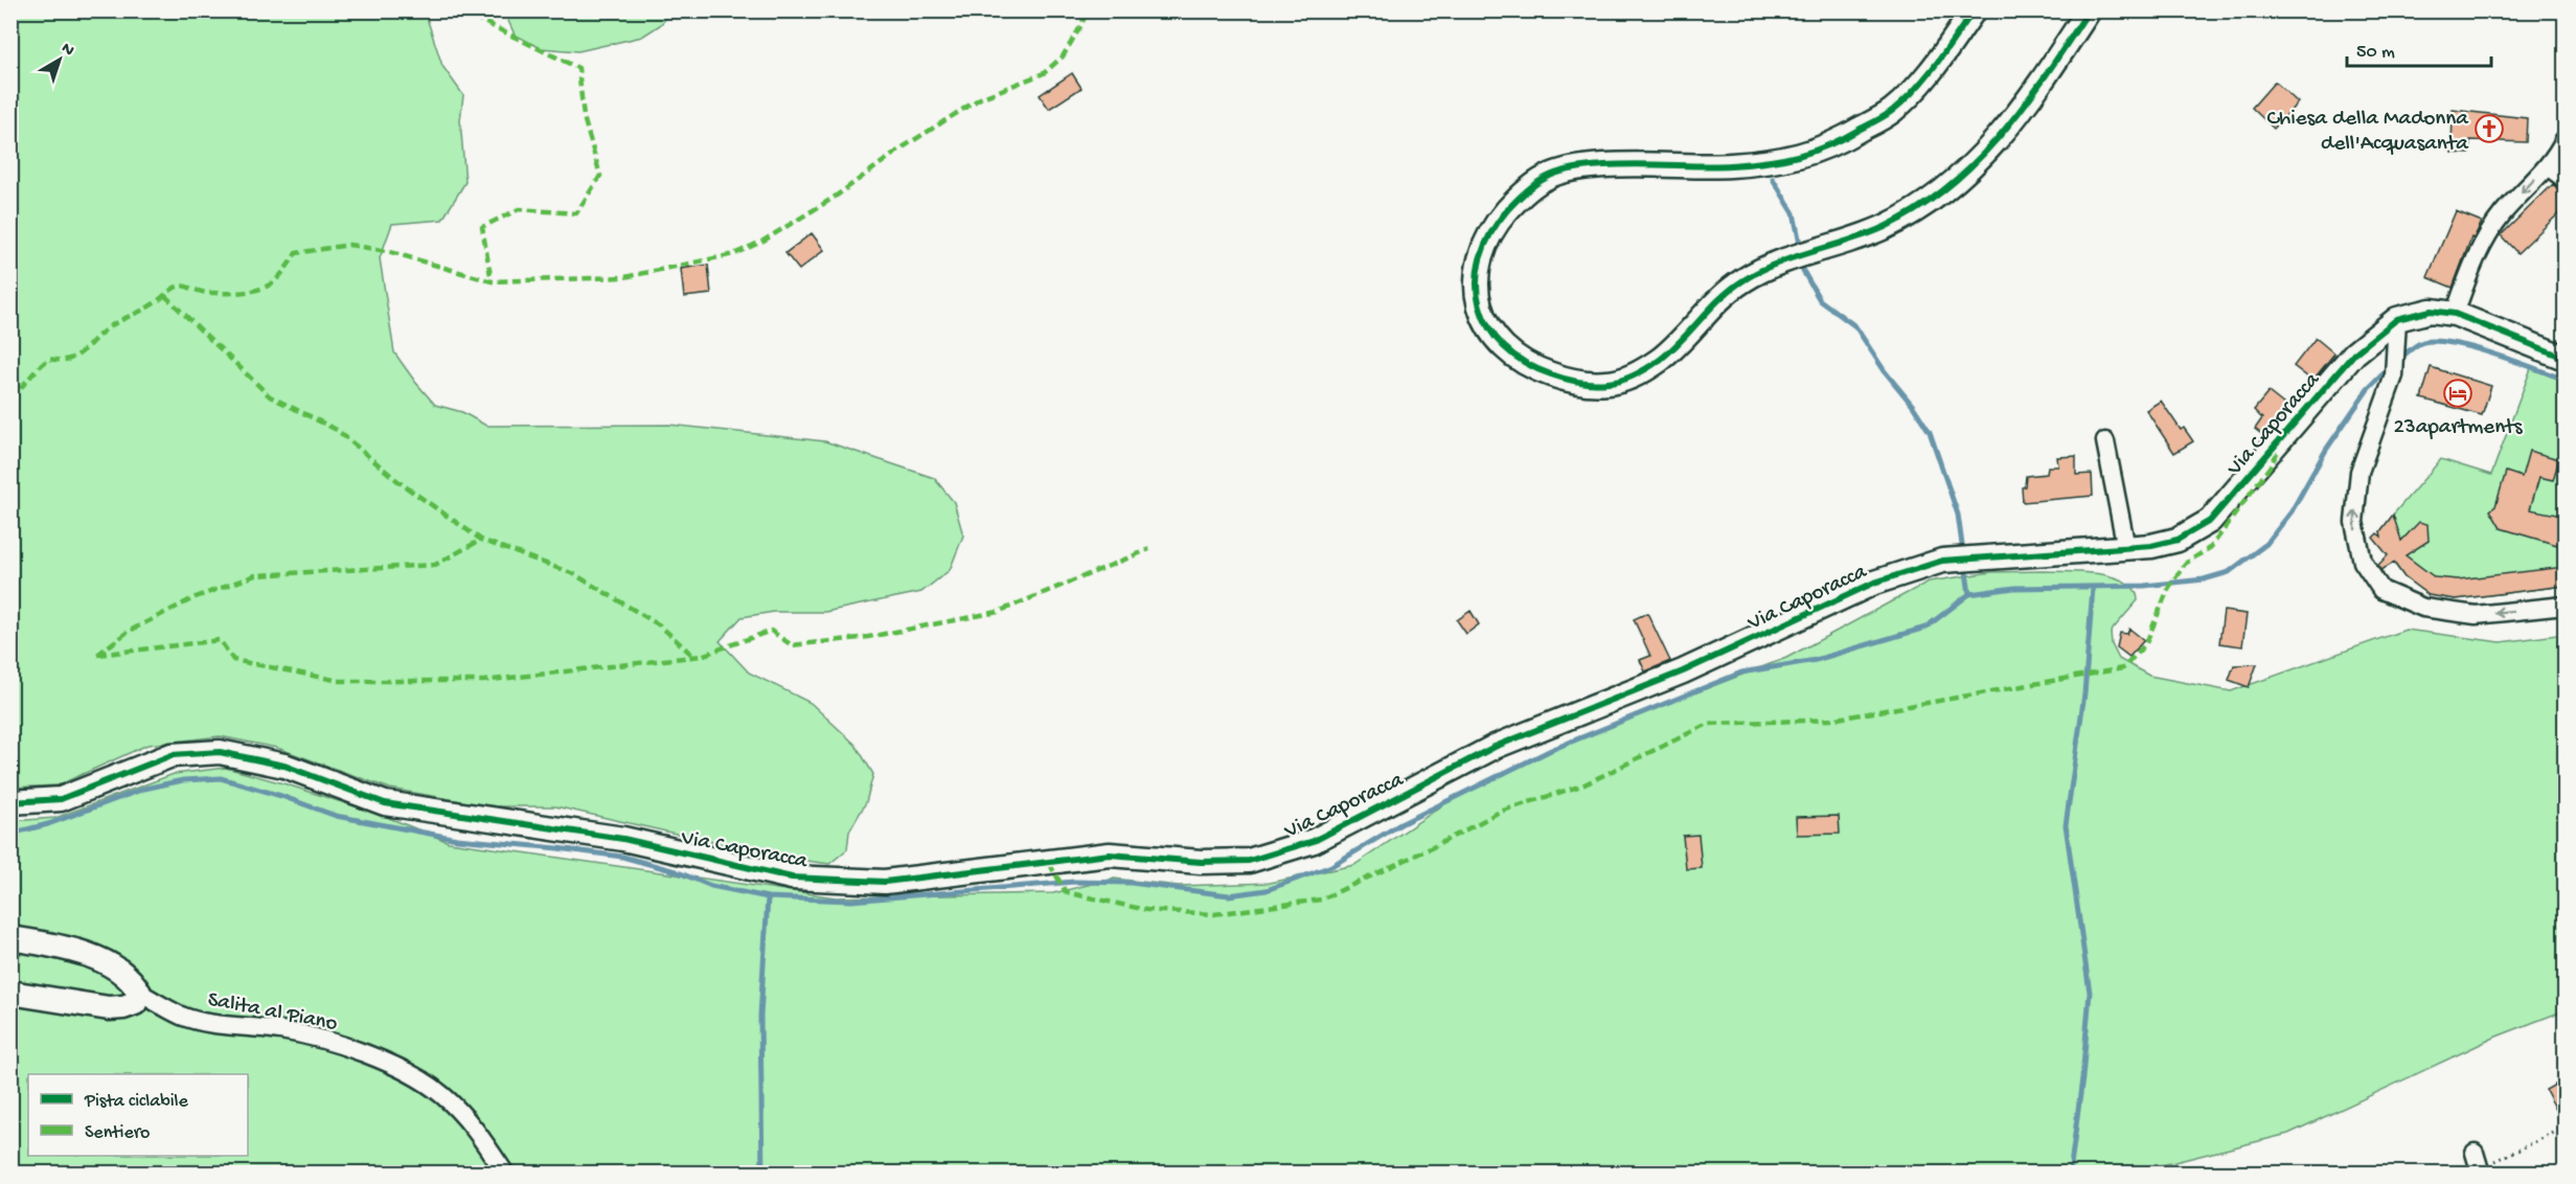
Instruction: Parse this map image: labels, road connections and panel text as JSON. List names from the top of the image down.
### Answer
{
  "streets": {
    "street": ["Via Caporacca", "Salita al Piano"]
  },
  "places": {
    "church": ["Chiesa della Madonna dell'Acquasanta"],
    "hotel": ["23apartments"]
  },
  "legend": ["Pista ciclabile", "Sentiero"],
  "scale_bar": "50 m",
  "north": "top right"
}
